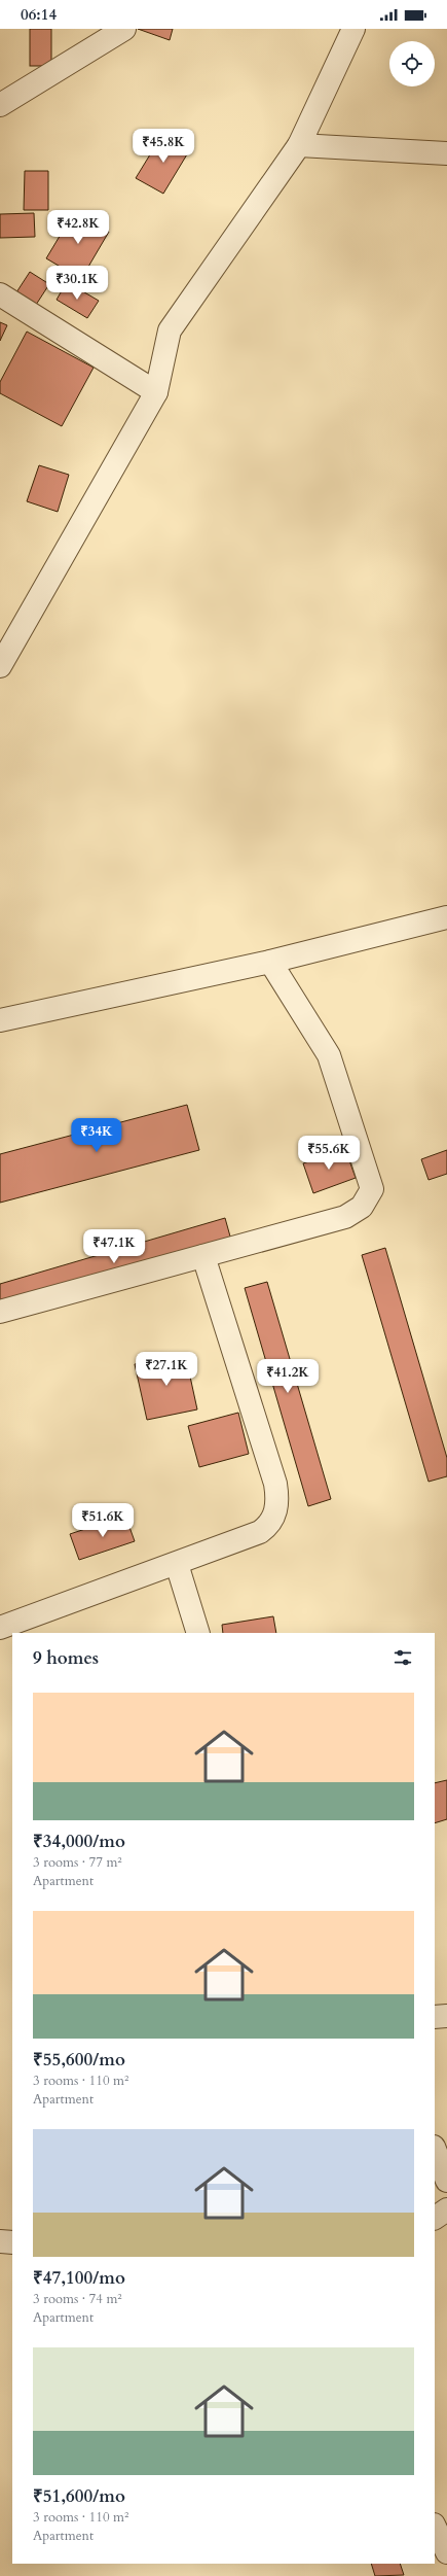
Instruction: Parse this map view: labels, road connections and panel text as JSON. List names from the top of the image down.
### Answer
{
  "page": {
    "status": "06:14",
    "price": [
      "₹45.8K",
      "₹42.8K",
      "₹30.1K",
      "₹34K",
      "₹55.6K",
      "₹47.1K",
      "₹27.1K",
      "₹41.2K",
      "₹51.6K"
    ],
    "heading": "9 homes",
    "list": [
      {
        "name": "₹34,000/mo",
        "note": "3 rooms · 77 m² · Apartment"
      },
      {
        "name": "₹55,600/mo",
        "note": "3 rooms · 110 m² · Apartment"
      },
      {
        "name": "₹47,100/mo",
        "note": "3 rooms · 74 m² · Apartment"
      },
      {
        "name": "₹51,600/mo",
        "note": "3 rooms · 110 m² · Apartment"
      }
    ]
  }
}
